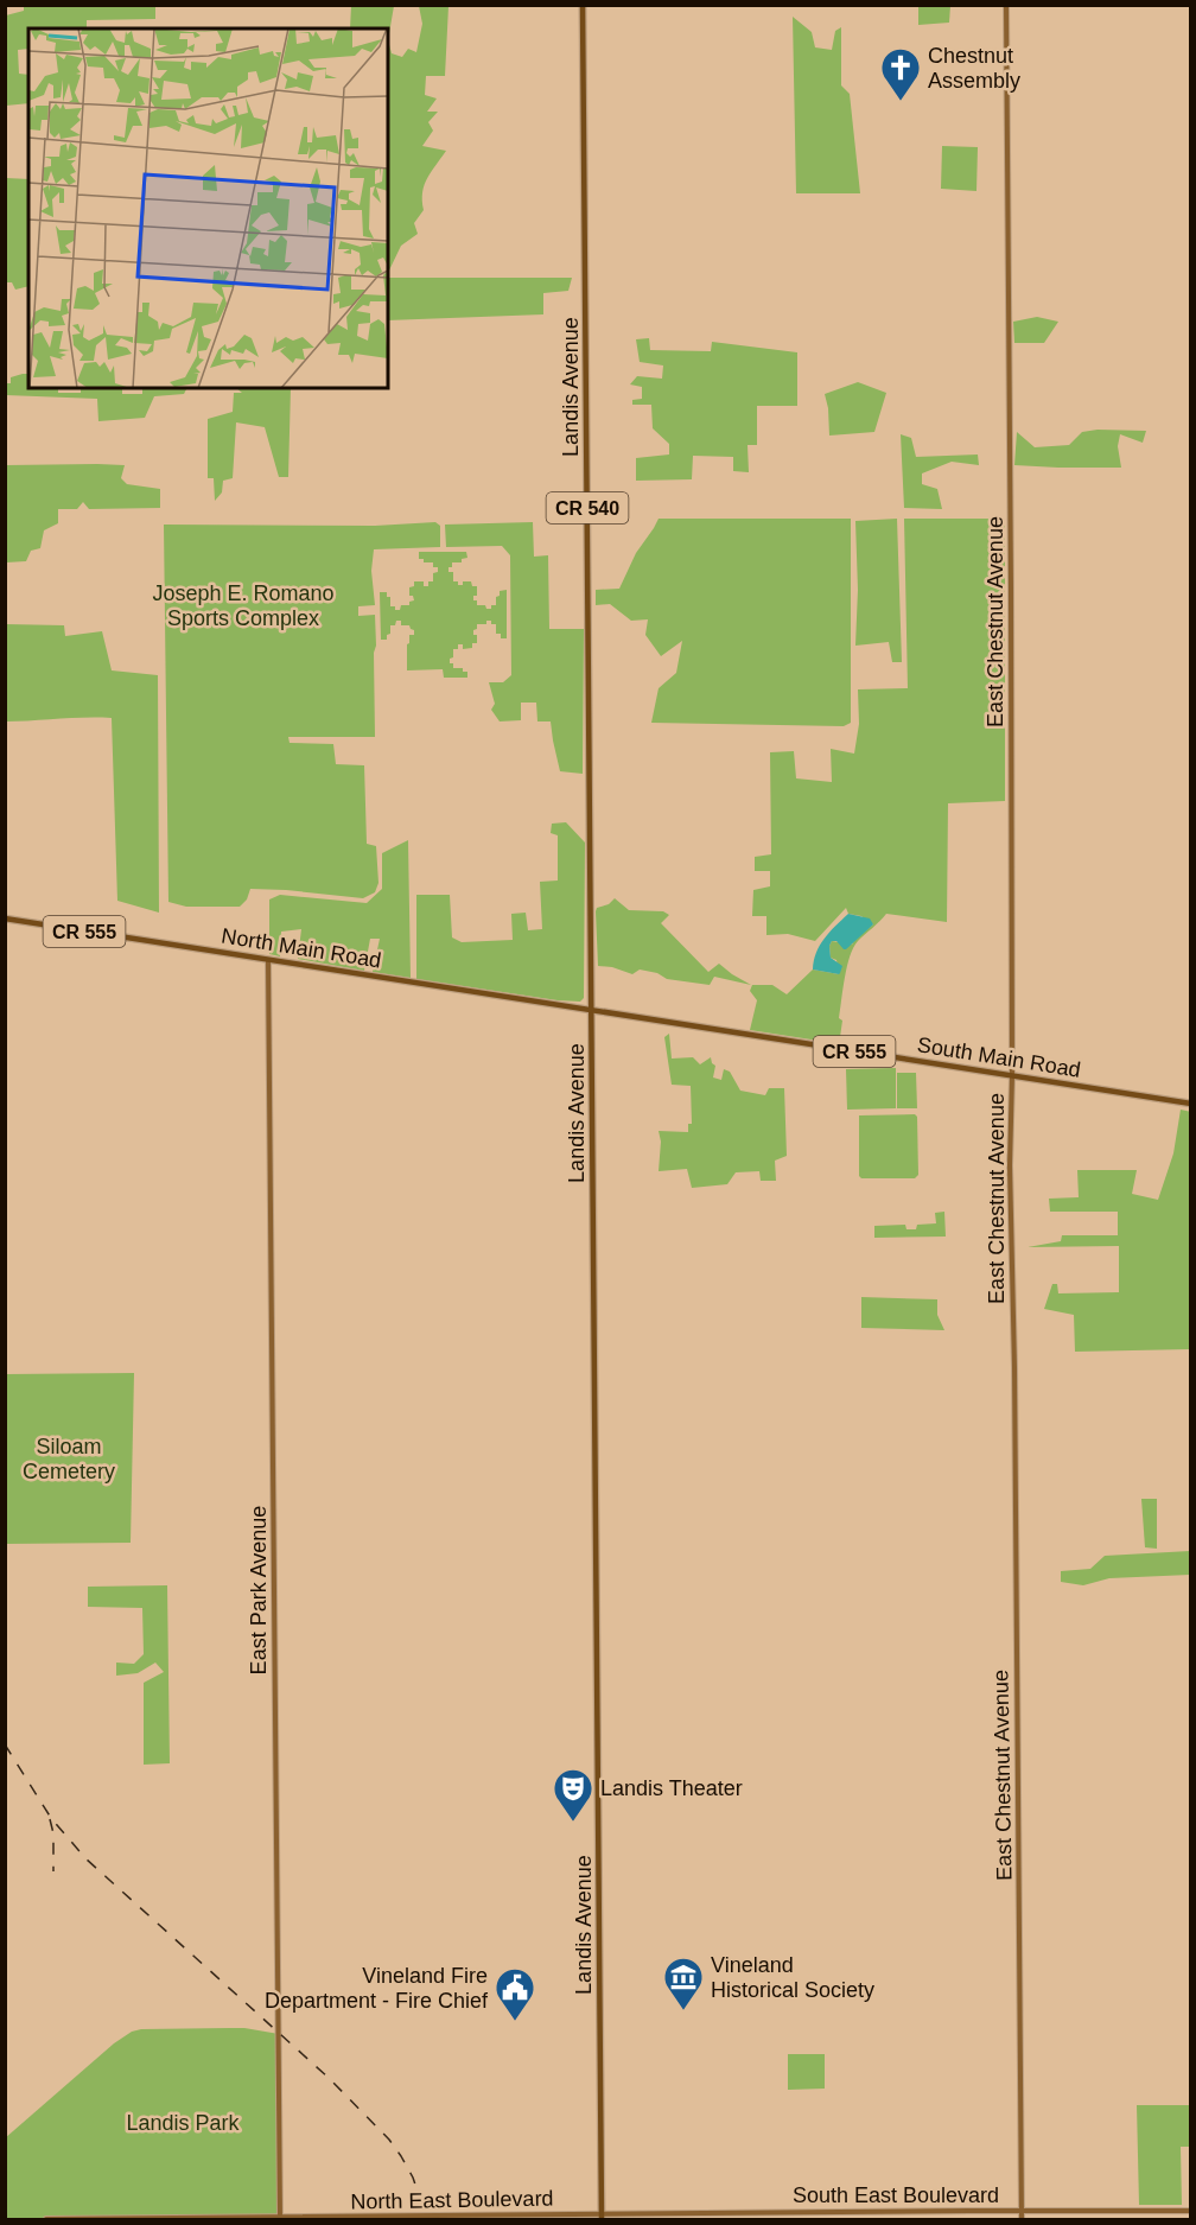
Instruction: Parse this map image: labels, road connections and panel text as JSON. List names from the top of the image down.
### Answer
{
  "streets": {
    "main road": [
      "Landis Avenue",
      "CR 540",
      "East Chestnut Avenue",
      "CR 555",
      "North Main Road",
      "South Main Road",
      "East Park Avenue",
      "South East Boulevard",
      "North East Boulevard"
    ]
  },
  "crossings": [
    ["Landis Avenue", "North Main Road"],
    ["Landis Avenue", "South Main Road"],
    ["Landis Avenue", "South East Boulevard"],
    ["Landis Avenue", "North East Boulevard"],
    ["East Chestnut Avenue", "South Main Road"],
    ["East Chestnut Avenue", "South East Boulevard"],
    ["North Main Road", "South Main Road"],
    ["North Main Road", "East Park Avenue"],
    ["East Park Avenue", "North East Boulevard"],
    ["South East Boulevard", "North East Boulevard"]
  ],
  "parks": ["Joseph E. Romano Sports Complex", "Siloam Cemetery", "Landis Park"],
  "places": {
    "church": ["Chestnut Assembly"],
    "theatre": ["Landis Theater"],
    "museum": ["Vineland Historical Society"],
    "public building": ["Vineland Fire Department - Fire Chief"]
  }
}
